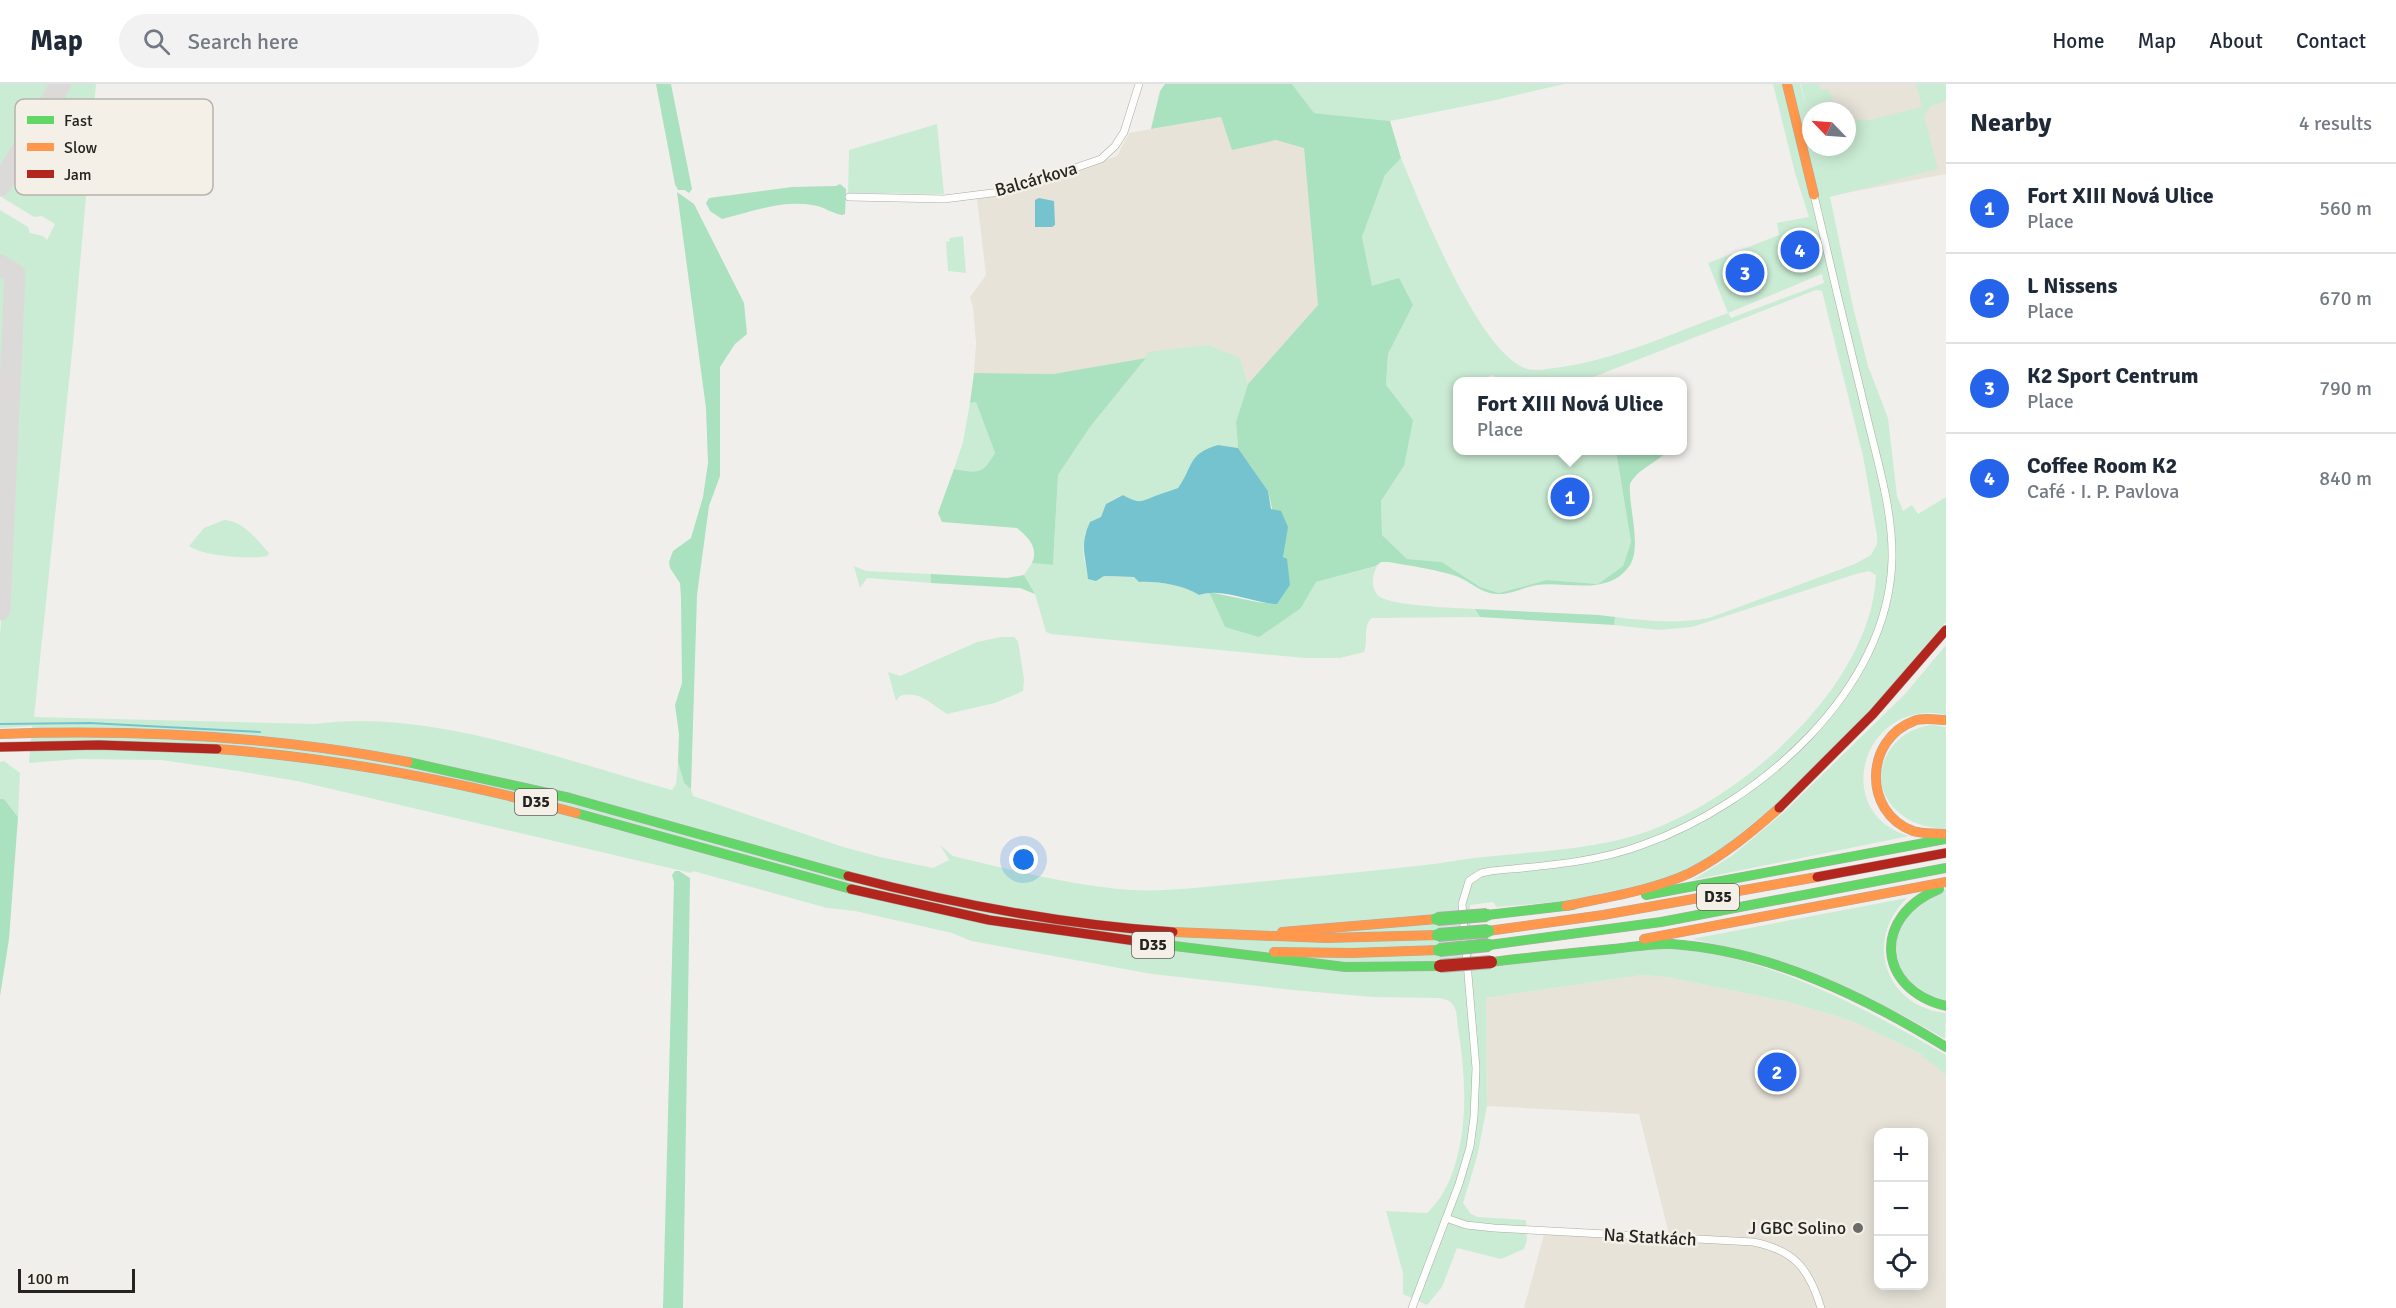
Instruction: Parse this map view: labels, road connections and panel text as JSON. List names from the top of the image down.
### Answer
{
  "streets": {
    "main road": ["D35"],
    "street": ["Balcárkova", "Na Statkách"]
  },
  "places": ["J GBC Solino"],
  "legend": ["Fast", "Slow", "Jam"],
  "scale_bar": "100 m",
  "north": "top left",
  "page": {
    "header": "Map",
    "search": "Search here",
    "nav": [
      "Home",
      "Map",
      "About",
      "Contact"
    ],
    "heading": ["Nearby", "4 results"],
    "list": [
      {
        "mark": "1",
        "name": "Fort XIII Nová Ulice",
        "note": "Place",
        "value": "560 m"
      },
      {
        "mark": "2",
        "name": "L Nissens",
        "note": "Place",
        "value": "670 m"
      },
      {
        "mark": "3",
        "name": "K2 Sport Centrum",
        "note": "Place",
        "value": "790 m"
      },
      {
        "mark": "4",
        "name": "Coffee Room K2",
        "note": "Café · I. P. Pavlova",
        "value": "840 m"
      }
    ],
    "pins": [
      "4",
      "3",
      "1",
      "2"
    ],
    "popup": ["Fort XIII Nová Ulice", "Place"],
    "map_buttons": ["+", "−"],
    "scale": "100 m"
  }
}
